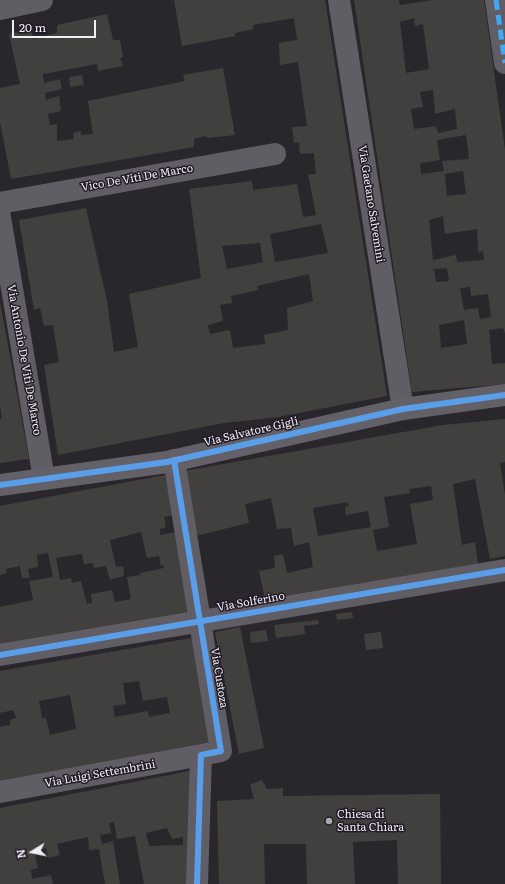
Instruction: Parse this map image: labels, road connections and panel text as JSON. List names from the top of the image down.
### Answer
{
  "streets": {
    "street": [
      "Vico De Viti De Marco",
      "Via Gaetano Salvemini",
      "Via Antonio De Viti De Marco",
      "Via Salvatore Gigli",
      "Via Solferino",
      "Via Custoza",
      "Via Luigi Settembrini"
    ]
  },
  "crossings": [
    ["Via Gaetano Salvemini", "Via Salvatore Gigli"],
    ["Via Antonio De Viti De Marco", "Via Salvatore Gigli"],
    ["Via Salvatore Gigli", "Via Custoza"],
    ["Via Solferino", "Via Custoza"],
    ["Via Custoza", "Via Luigi Settembrini"]
  ],
  "places": ["Chiesa di Santa Chiara"],
  "scale_bar": "20 m",
  "north": "left"
}
